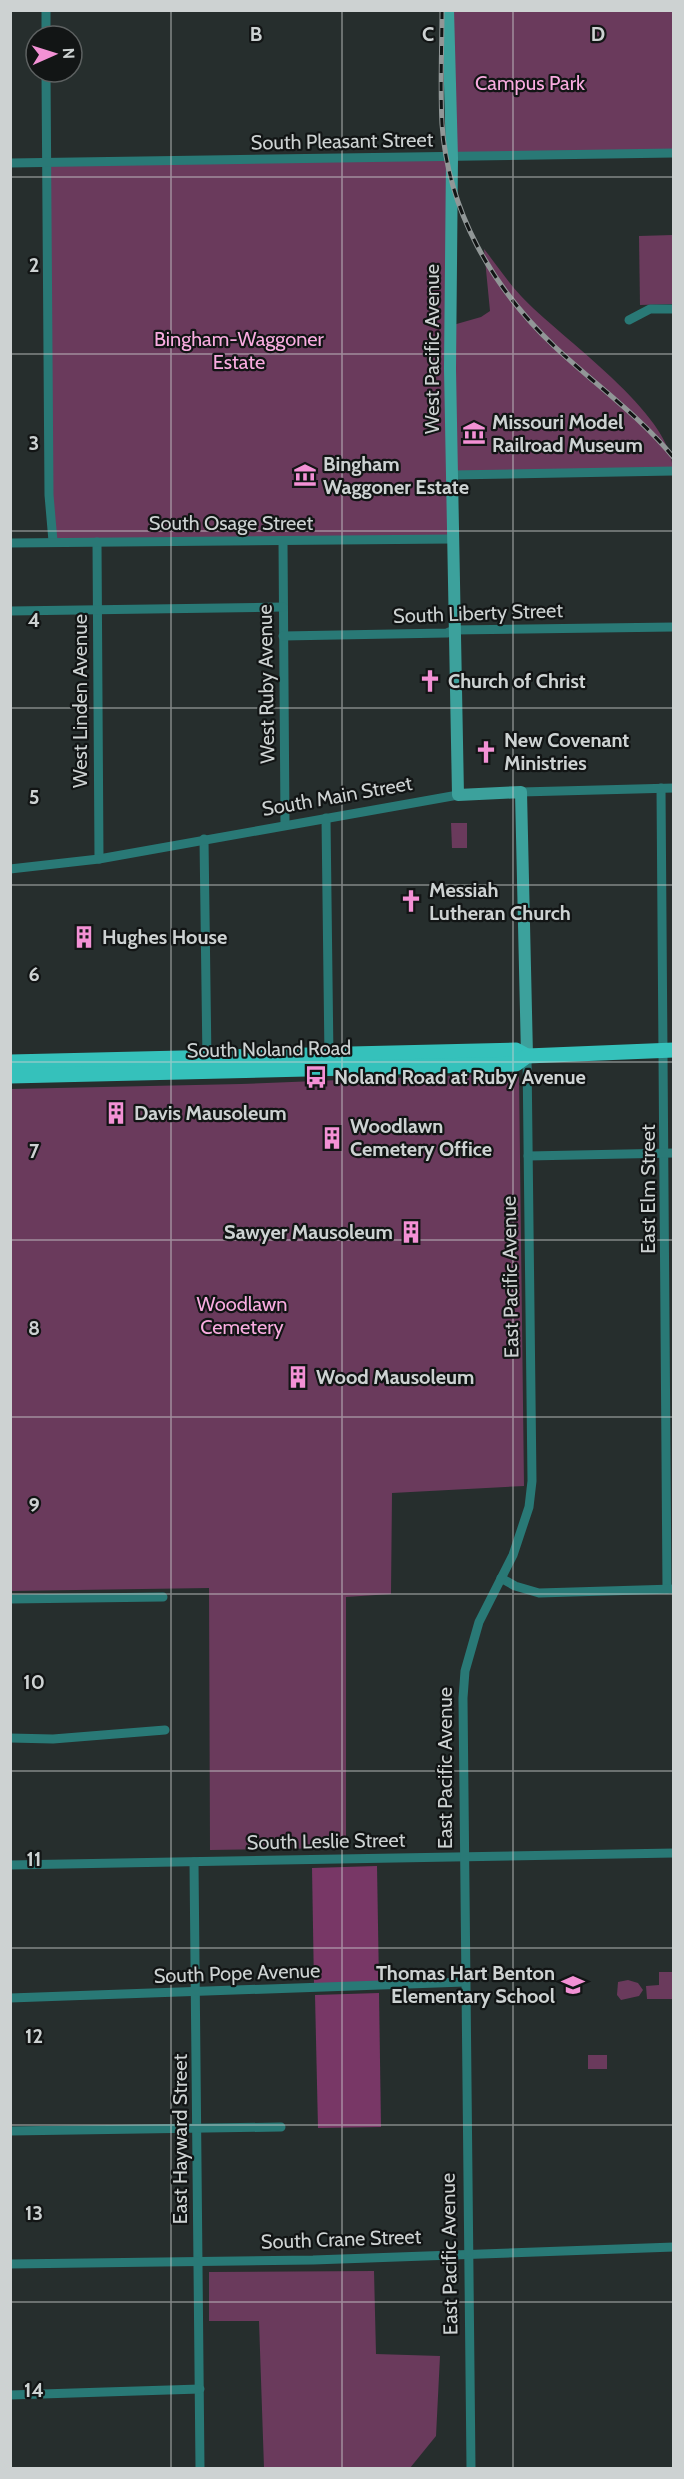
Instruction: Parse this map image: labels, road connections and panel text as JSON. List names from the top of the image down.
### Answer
{
  "streets": {
    "main road": ["South Noland Road"],
    "street": [
      "South Pleasant Street",
      "West Pacific Avenue",
      "South Osage Street",
      "South Liberty Street",
      "West Ruby Avenue",
      "West Linden Avenue",
      "South Main Street",
      "East Elm Street",
      "East Pacific Avenue",
      "South Leslie Street",
      "South Pope Avenue",
      "East Hayward Street",
      "South Crane Street"
    ]
  },
  "crossings": [
    ["South Pleasant Street", "West Pacific Avenue"],
    ["West Pacific Avenue", "South Osage Street"],
    ["West Pacific Avenue", "South Liberty Street"],
    ["West Pacific Avenue", "South Main Street"],
    ["South Osage Street", "West Ruby Avenue"],
    ["South Osage Street", "West Linden Avenue"],
    ["South Liberty Street", "West Ruby Avenue"],
    ["West Ruby Avenue", "South Main Street"],
    ["West Linden Avenue", "South Main Street"],
    ["South Main Street", "East Elm Street"],
    ["South Main Street", "East Pacific Avenue"],
    ["South Noland Road", "East Elm Street"],
    ["South Noland Road", "East Pacific Avenue"],
    ["East Pacific Avenue", "South Leslie Street"],
    ["East Pacific Avenue", "South Pope Avenue"],
    ["East Pacific Avenue", "South Crane Street"],
    ["South Leslie Street", "East Hayward Street"],
    ["South Pope Avenue", "East Hayward Street"],
    ["East Hayward Street", "South Crane Street"]
  ],
  "parks": ["Campus Park", "Bingham-Waggoner Estate", "Woodlawn Cemetery"],
  "places": {
    "museum": ["Missouri Model Railroad Museum", "Bingham Waggoner Estate"],
    "church": ["Church of Christ", "New Covenant Ministries", "Messiah Lutheran Church"],
    "building": [
      "Hughes House",
      "Davis Mausoleum",
      "Woodlawn Cemetery Office",
      "Sawyer Mausoleum",
      "Wood Mausoleum"
    ],
    "bus stop": ["Noland Road at Ruby Avenue"],
    "school or university": ["Thomas Hart Benton Elementary School"]
  },
  "north": "right",
  "grid": {
    "columns": ["B", "C", "D"],
    "rows": [
      "2",
      "3",
      "4",
      "5",
      "6",
      "7",
      "8",
      "9",
      "10",
      "11",
      "12",
      "13",
      "14"
    ]
  }
}
